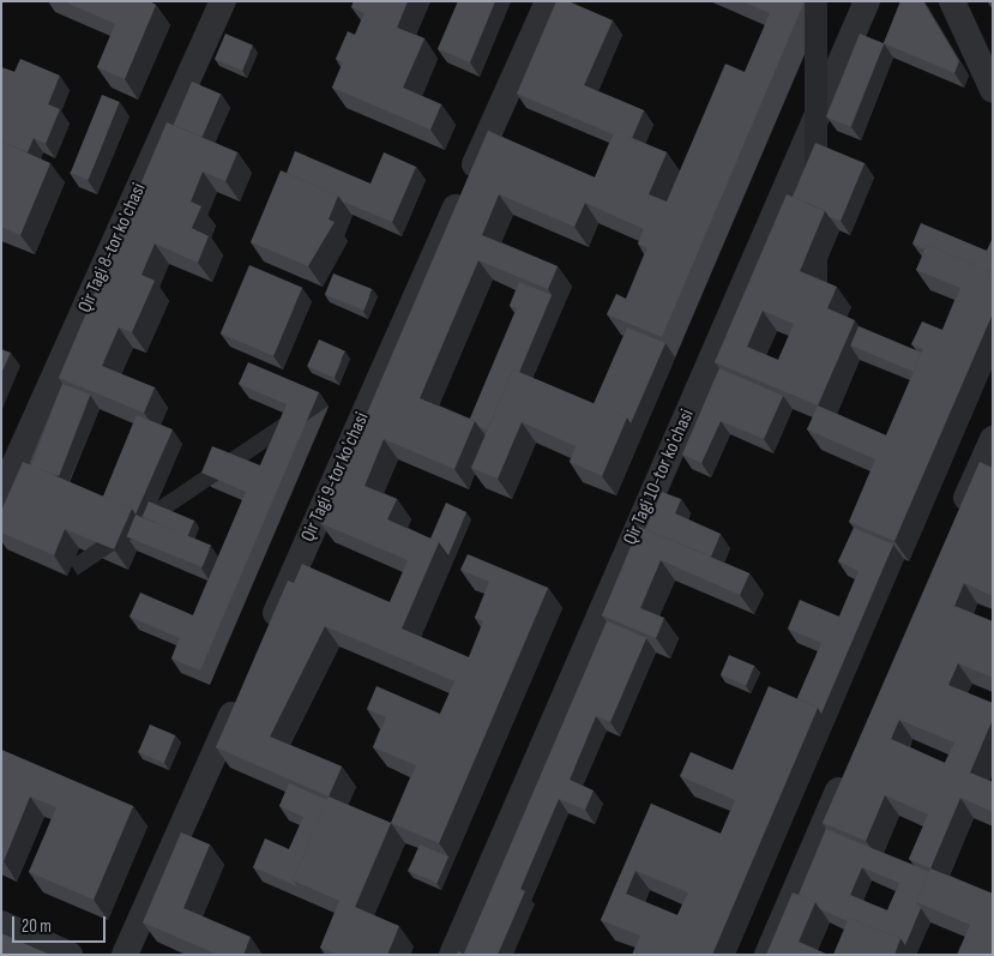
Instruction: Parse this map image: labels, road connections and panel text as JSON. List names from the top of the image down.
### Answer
{
  "streets": {
    "street": ["Qir Tagi 8-tor koʼchasi", "Qir Tagi 9-tor koʼchasi", "Qir Tagi 10-tor koʼchasi"]
  },
  "scale_bar": "20 m"
}
